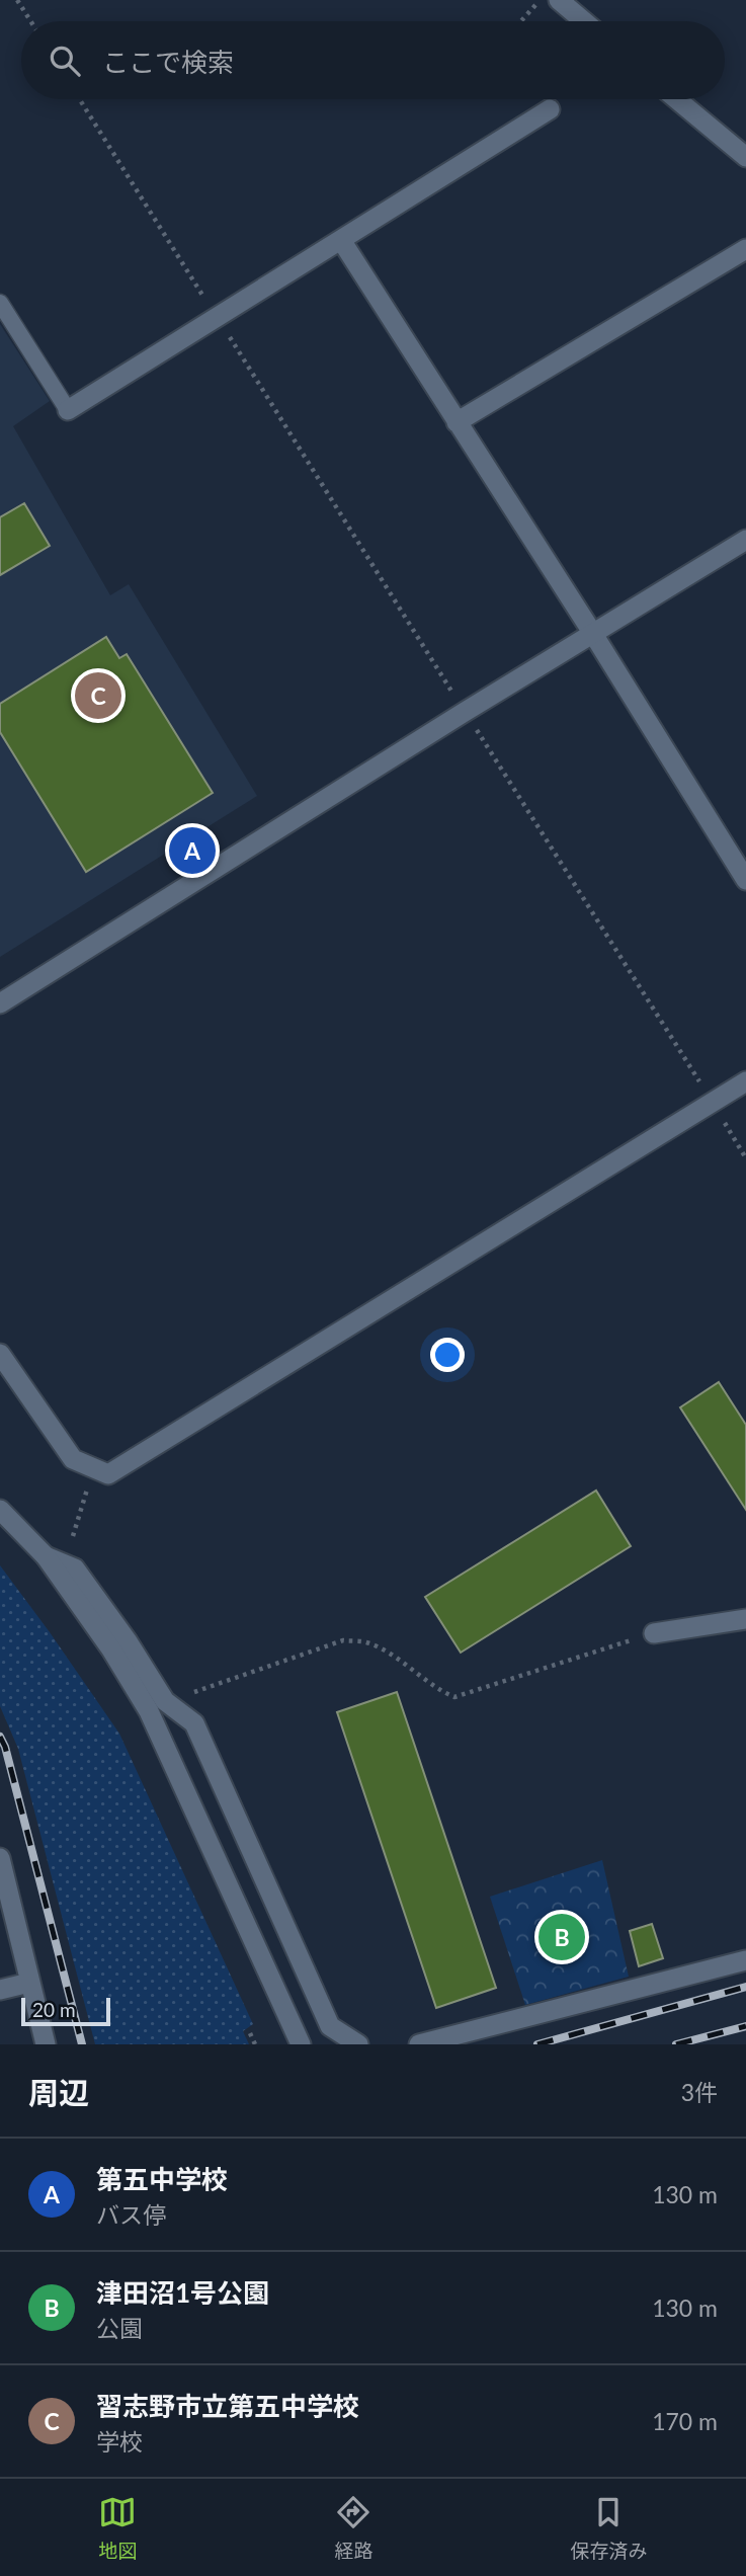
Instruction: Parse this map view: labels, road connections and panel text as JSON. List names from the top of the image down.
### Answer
{
  "scale_bar": "20 m",
  "page": {
    "search": "ここで検索",
    "pins": ["C", "A", "B"],
    "scale": "20 m",
    "heading": ["周辺", "3件"],
    "list": [
      {
        "mark": "A",
        "name": "第五中学校",
        "note": "バス停",
        "value": "130 m"
      },
      {
        "mark": "B",
        "name": "津田沼1号公園",
        "note": "公園",
        "value": "130 m"
      },
      {
        "mark": "C",
        "name": "習志野市立第五中学校",
        "note": "学校",
        "value": "170 m"
      }
    ],
    "nav": ["地図", "経路", "保存済み"]
  }
}
